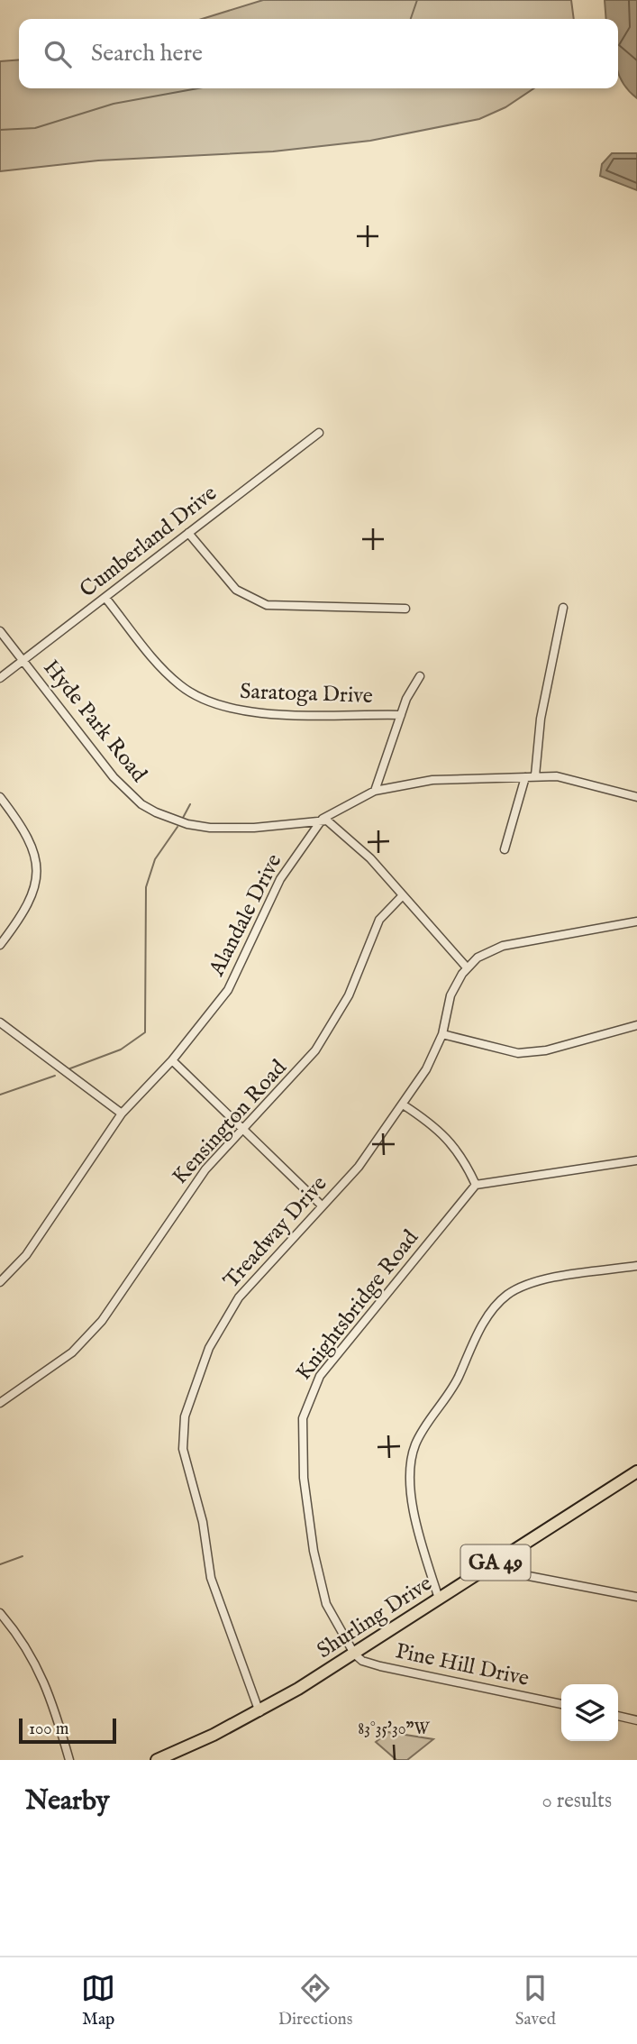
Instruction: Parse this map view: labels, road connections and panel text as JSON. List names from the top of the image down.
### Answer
{
  "streets": {
    "main road": ["GA 49", "Shurling Drive"],
    "street": [
      "Cumberland Drive",
      "Saratoga Drive",
      "Hyde Park Road",
      "Alandale Drive",
      "Kensington Road",
      "Treadway Drive",
      "Knightsbridge Road",
      "Pine Hill Drive"
    ]
  },
  "crossings": [
    ["Cumberland Drive", "Saratoga Drive"],
    ["Cumberland Drive", "Hyde Park Road"],
    ["Hyde Park Road", "Alandale Drive"],
    ["Treadway Drive", "Shurling Drive"],
    ["Knightsbridge Road", "Shurling Drive"],
    ["Knightsbridge Road", "Pine Hill Drive"],
    ["Shurling Drive", "Pine Hill Drive"]
  ],
  "scale_bar": "100 m",
  "page": {
    "search": "Search here",
    "scale": "100 m",
    "heading": ["Nearby", "0 results"],
    "nav": ["Map", "Directions", "Saved"]
  },
  "coordinates": ["83°35'30\"W"]
}
